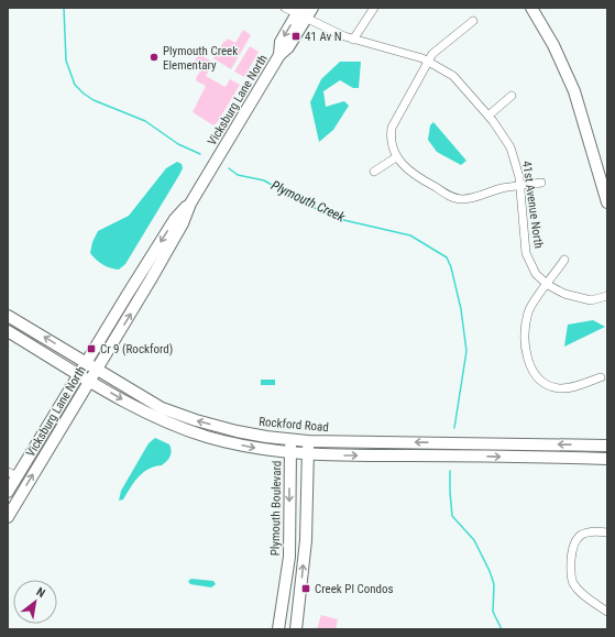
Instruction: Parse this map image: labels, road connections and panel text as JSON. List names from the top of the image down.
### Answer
{
  "streets": {
    "main road": ["Vicksburg Lane North", "Rockford Road", "Plymouth Boulevard"],
    "street": ["41st Avenue North"]
  },
  "crossings": [
    ["Vicksburg Lane North", "41st Avenue North"],
    ["Vicksburg Lane North", "Rockford Road"],
    ["Rockford Road", "Plymouth Boulevard"]
  ],
  "water": ["Plymouth Creek"],
  "places": {
    "transit": ["41 Av N", "Cr 9 (Rockford)", "Creek Pl Condos"],
    "other": ["Plymouth Creek Elementary"]
  },
  "north": "top right"
}
